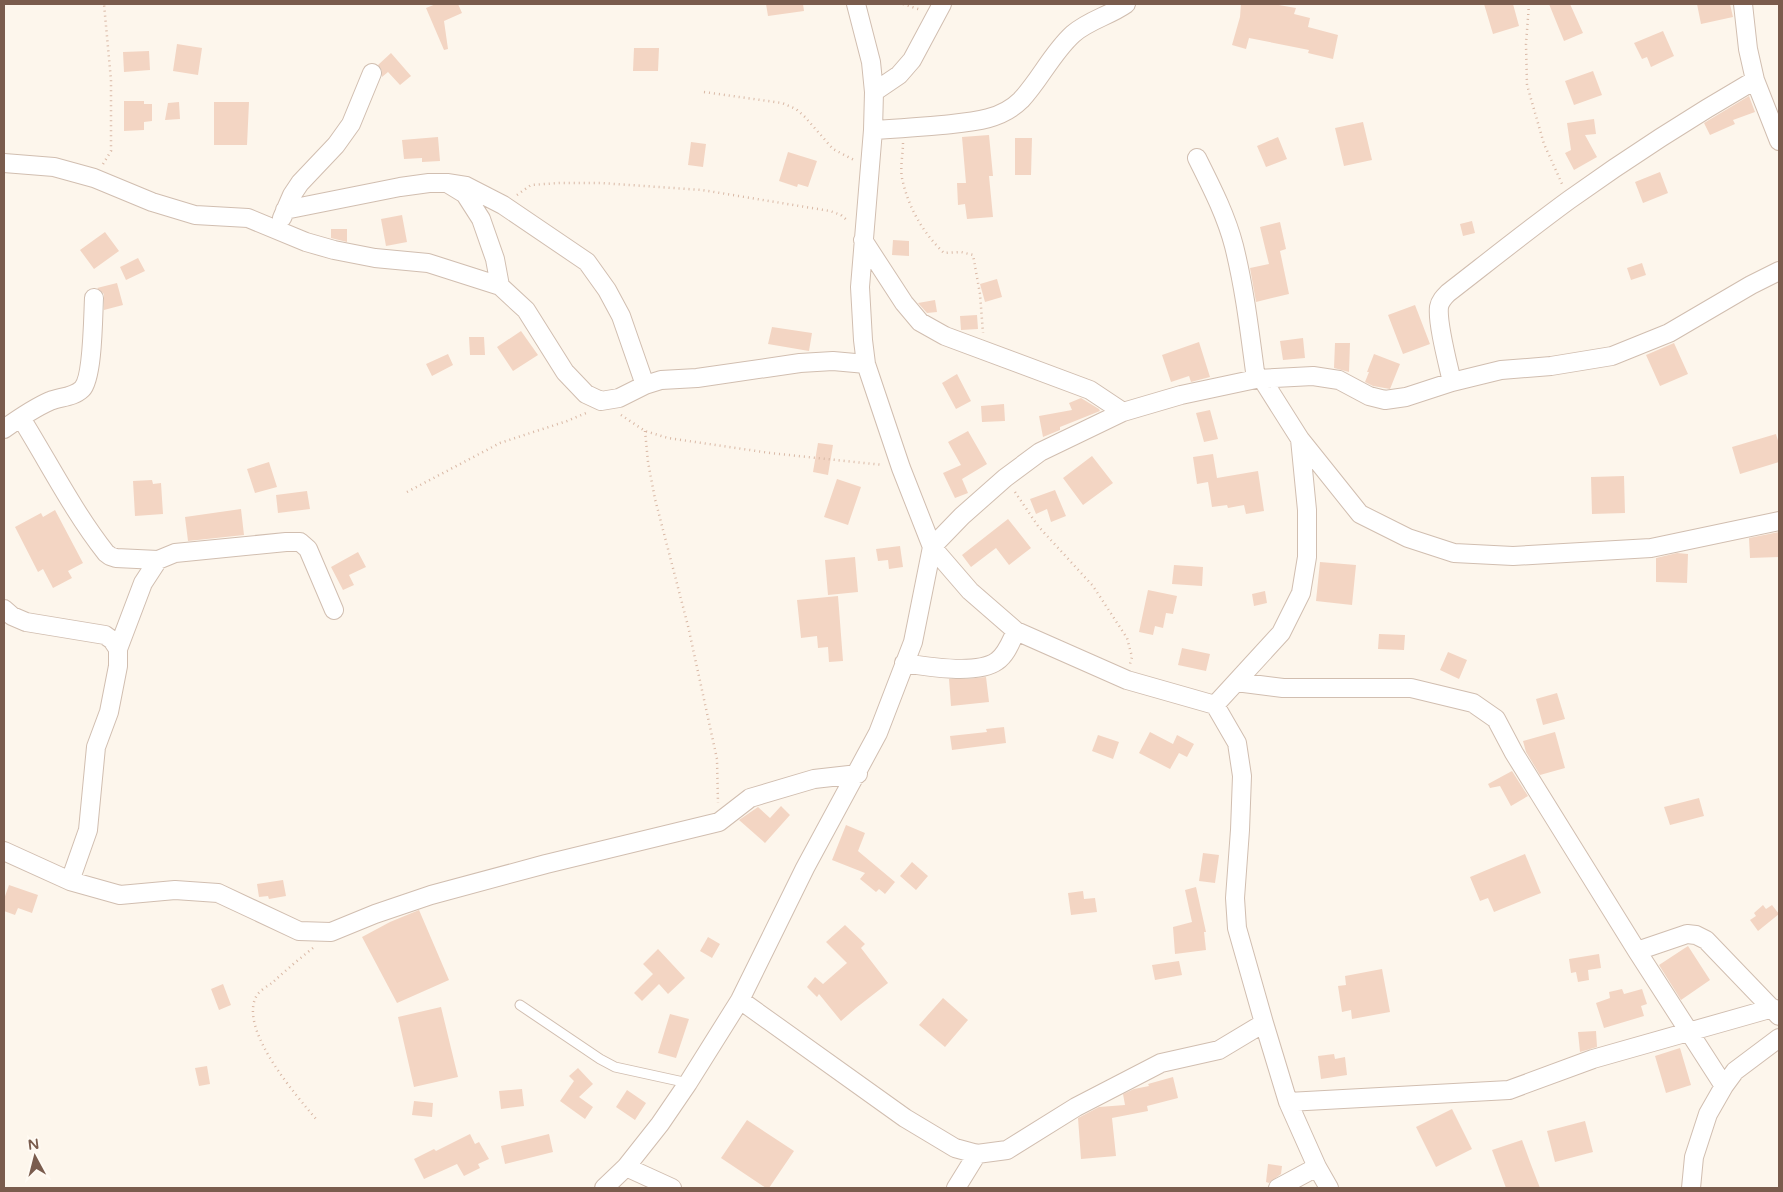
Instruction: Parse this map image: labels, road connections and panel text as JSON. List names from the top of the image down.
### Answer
{
  "north": "top"
}
